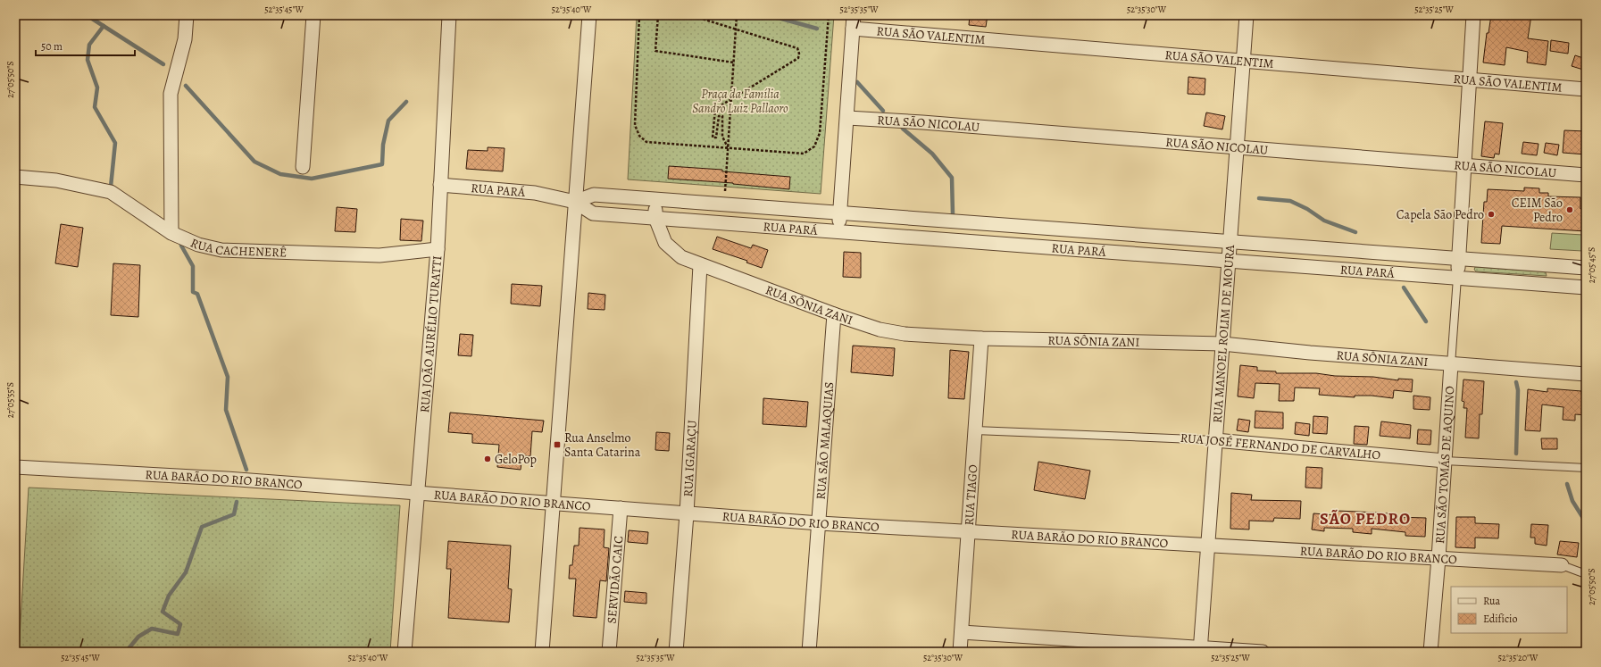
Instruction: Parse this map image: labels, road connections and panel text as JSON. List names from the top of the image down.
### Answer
{
  "streets": {
    "street": [
      "RUA SÃO VALENTIM",
      "RUA SÃO NICOLAU",
      "RUA PARÁ",
      "RUA CACHENERÊ",
      "RUA SÔNIA ZANI",
      "RUA JOÃO AURÉLIO TURATTI",
      "RUA MANOEL ROLIM DE MOURA",
      "RUA SÃO MALAQUIAS",
      "RUA JOSÉ FERNANDO DE CARVALHO",
      "RUA IGARAÇU",
      "RUA SÃO TOMÁS DE AQUINO",
      "RUA BARÃO DO RIO BRANCO",
      "RUA TIAGO",
      "SERVIDÃO CAIC"
    ]
  },
  "crossings": [
    ["RUA SÃO VALENTIM", "RUA MANOEL ROLIM DE MOURA"],
    ["RUA SÃO NICOLAU", "RUA MANOEL ROLIM DE MOURA"],
    ["RUA PARÁ", "RUA SÔNIA ZANI"],
    ["RUA PARÁ", "RUA JOÃO AURÉLIO TURATTI"],
    ["RUA PARÁ", "RUA MANOEL ROLIM DE MOURA"],
    ["RUA CACHENERÊ", "RUA JOÃO AURÉLIO TURATTI"],
    ["RUA SÔNIA ZANI", "RUA MANOEL ROLIM DE MOURA"],
    ["RUA SÔNIA ZANI", "RUA SÃO MALAQUIAS"],
    ["RUA SÔNIA ZANI", "RUA IGARAÇU"],
    ["RUA SÔNIA ZANI", "RUA SÃO TOMÁS DE AQUINO"],
    ["RUA SÔNIA ZANI", "RUA TIAGO"],
    ["RUA JOÃO AURÉLIO TURATTI", "RUA BARÃO DO RIO BRANCO"],
    ["RUA MANOEL ROLIM DE MOURA", "RUA JOSÉ FERNANDO DE CARVALHO"],
    ["RUA MANOEL ROLIM DE MOURA", "RUA BARÃO DO RIO BRANCO"],
    ["RUA SÃO MALAQUIAS", "RUA BARÃO DO RIO BRANCO"],
    ["RUA JOSÉ FERNANDO DE CARVALHO", "RUA SÃO TOMÁS DE AQUINO"],
    ["RUA JOSÉ FERNANDO DE CARVALHO", "RUA TIAGO"],
    ["RUA IGARAÇU", "RUA BARÃO DO RIO BRANCO"],
    ["RUA SÃO TOMÁS DE AQUINO", "RUA BARÃO DO RIO BRANCO"],
    ["RUA BARÃO DO RIO BRANCO", "RUA TIAGO"],
    ["RUA BARÃO DO RIO BRANCO", "SERVIDÃO CAIC"]
  ],
  "districts": ["SÃO PEDRO"],
  "parks": ["Praça da Família Sandro Luiz Pallaoro"],
  "places": {
    "other": ["CEIM São Pedro", "Capela São Pedro", "GeloPop"],
    "transit": ["Rua Anselmo Santa Catarina"]
  },
  "legend": ["Rua", "Edifício"],
  "scale_bar": "50 m",
  "coordinates": [
    "52°35'45\"W",
    "52°35'40\"W",
    "52°35'35\"W",
    "52°35'30\"W",
    "52°35'25\"W",
    "27°05'50\"S",
    "27°05'45\"S",
    "27°05'55\"S",
    "52°35'20\"W"
  ]
}
